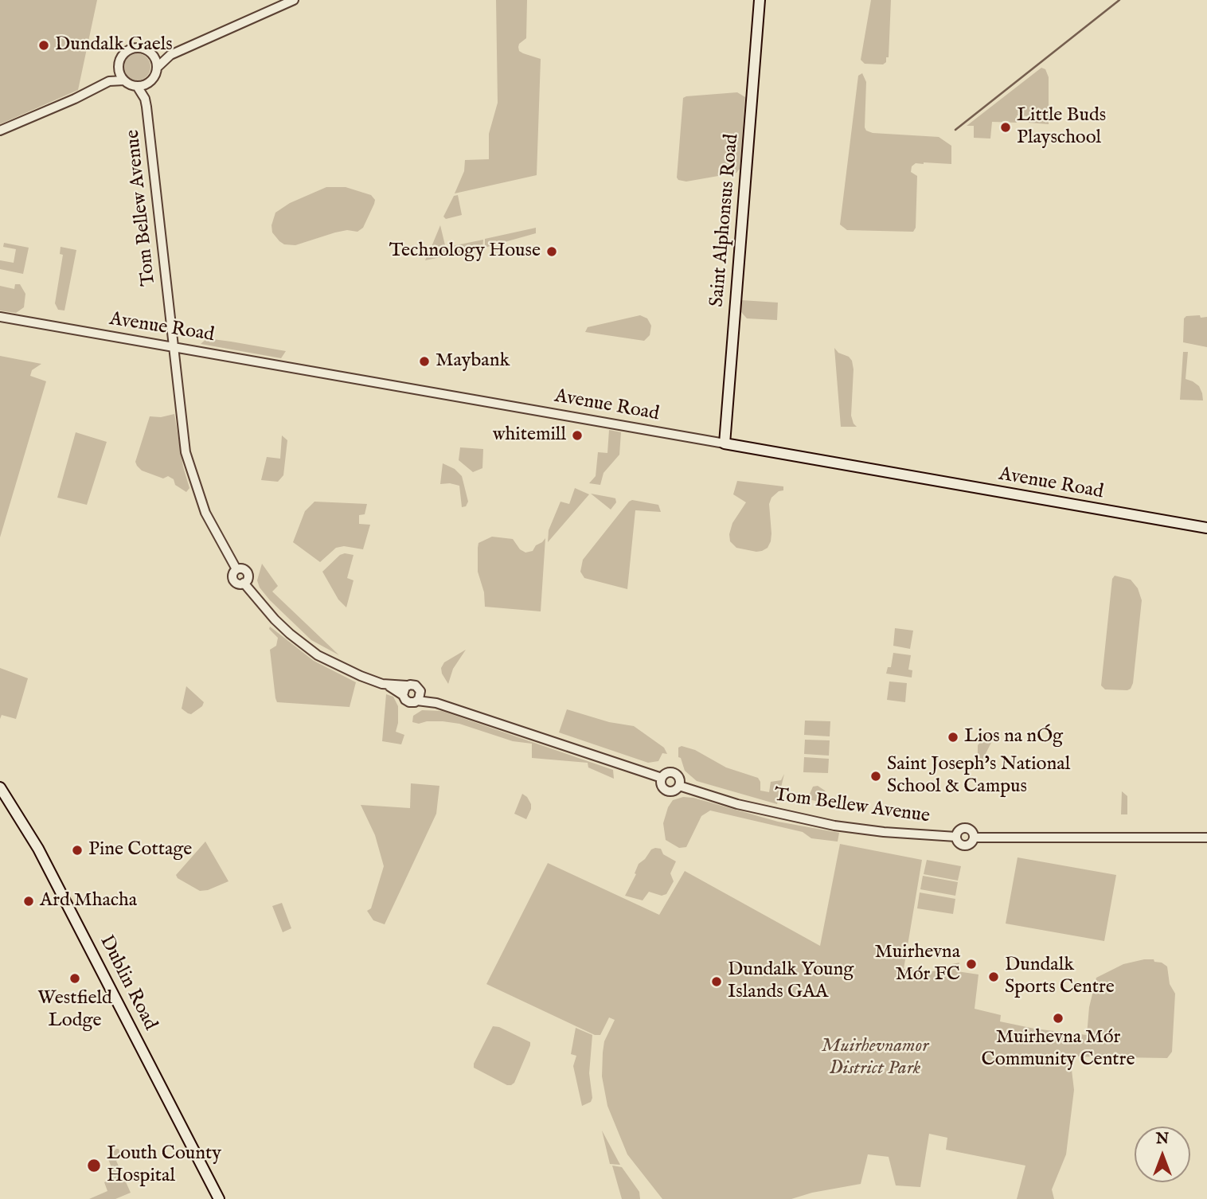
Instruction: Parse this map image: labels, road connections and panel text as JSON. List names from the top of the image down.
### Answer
{
  "streets": {
    "main road": ["Saint Alphonsus Road", "Avenue Road", "Dublin Road"],
    "street": ["Tom Bellew Avenue"]
  },
  "crossings": [
    ["Tom Bellew Avenue", "Avenue Road"],
    ["Saint Alphonsus Road", "Avenue Road"]
  ],
  "parks": ["Muirhevnamor District Park"],
  "places": [
    "Dundalk Gaels",
    "Little Buds Playschool",
    "Technology House",
    "Maybank",
    "whitemill",
    "Lios na nÓg",
    "Saint Joseph's National School & Campus",
    "Pine Cottage",
    "Ard Mhacha",
    "Muirhevna Mór FC",
    "Dundalk Sports Centre",
    "Westfield Lodge",
    "Dundalk Young Islands GAA",
    "Muirhevna Mór Community Centre",
    "Louth County Hospital"
  ],
  "north": "top"
}
